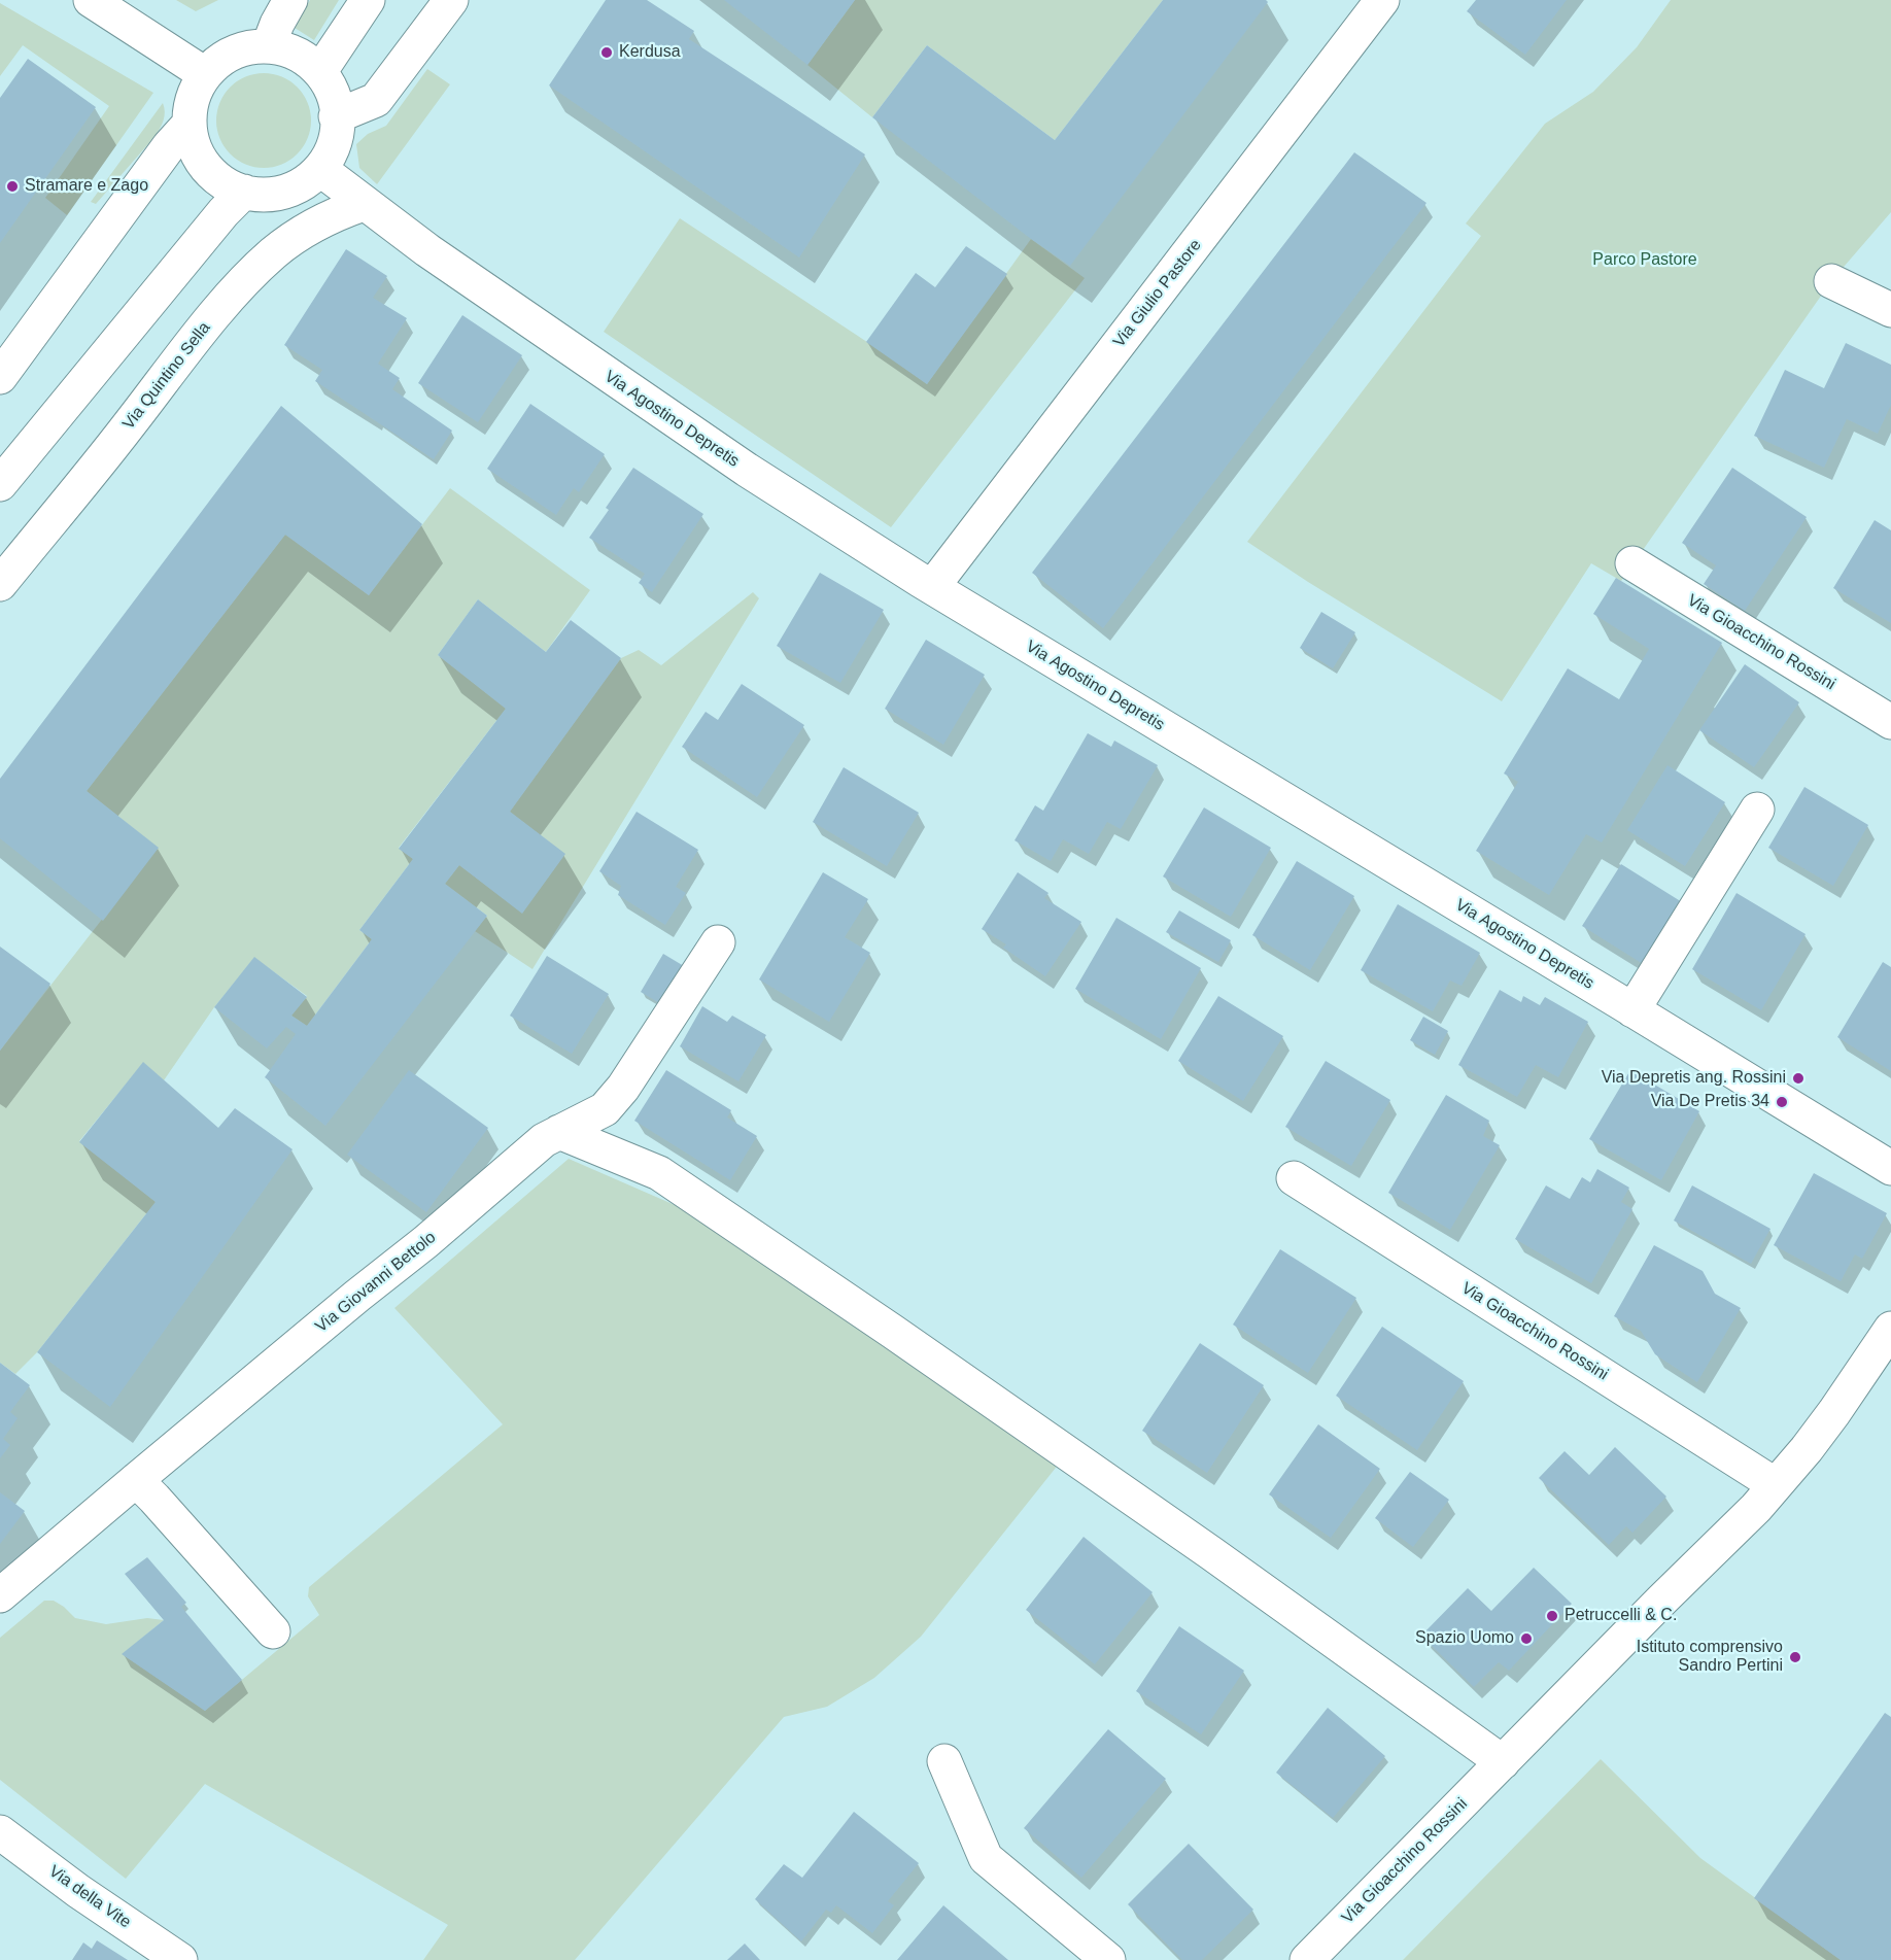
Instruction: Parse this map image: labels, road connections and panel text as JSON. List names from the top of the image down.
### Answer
{
  "streets": {
    "street": [
      "Via Giulio Pastore",
      "Via Quintino Sella",
      "Via Agostino Depretis",
      "Via Gioacchino Rossini",
      "Via Giovanni Bettolo",
      "Via della Vite"
    ]
  },
  "crossings": [
    ["Via Giulio Pastore", "Via Agostino Depretis"],
    ["Via Quintino Sella", "Via Agostino Depretis"]
  ],
  "parks": ["Parco Pastore"],
  "places": [
    "Kerdusa",
    "Stramare e Zago",
    "Via Depretis ang. Rossini",
    "Via De Pretis 34",
    "Petruccelli & C.",
    "Spazio Uomo",
    "Istituto comprensivo Sandro Pertini"
  ]
}
